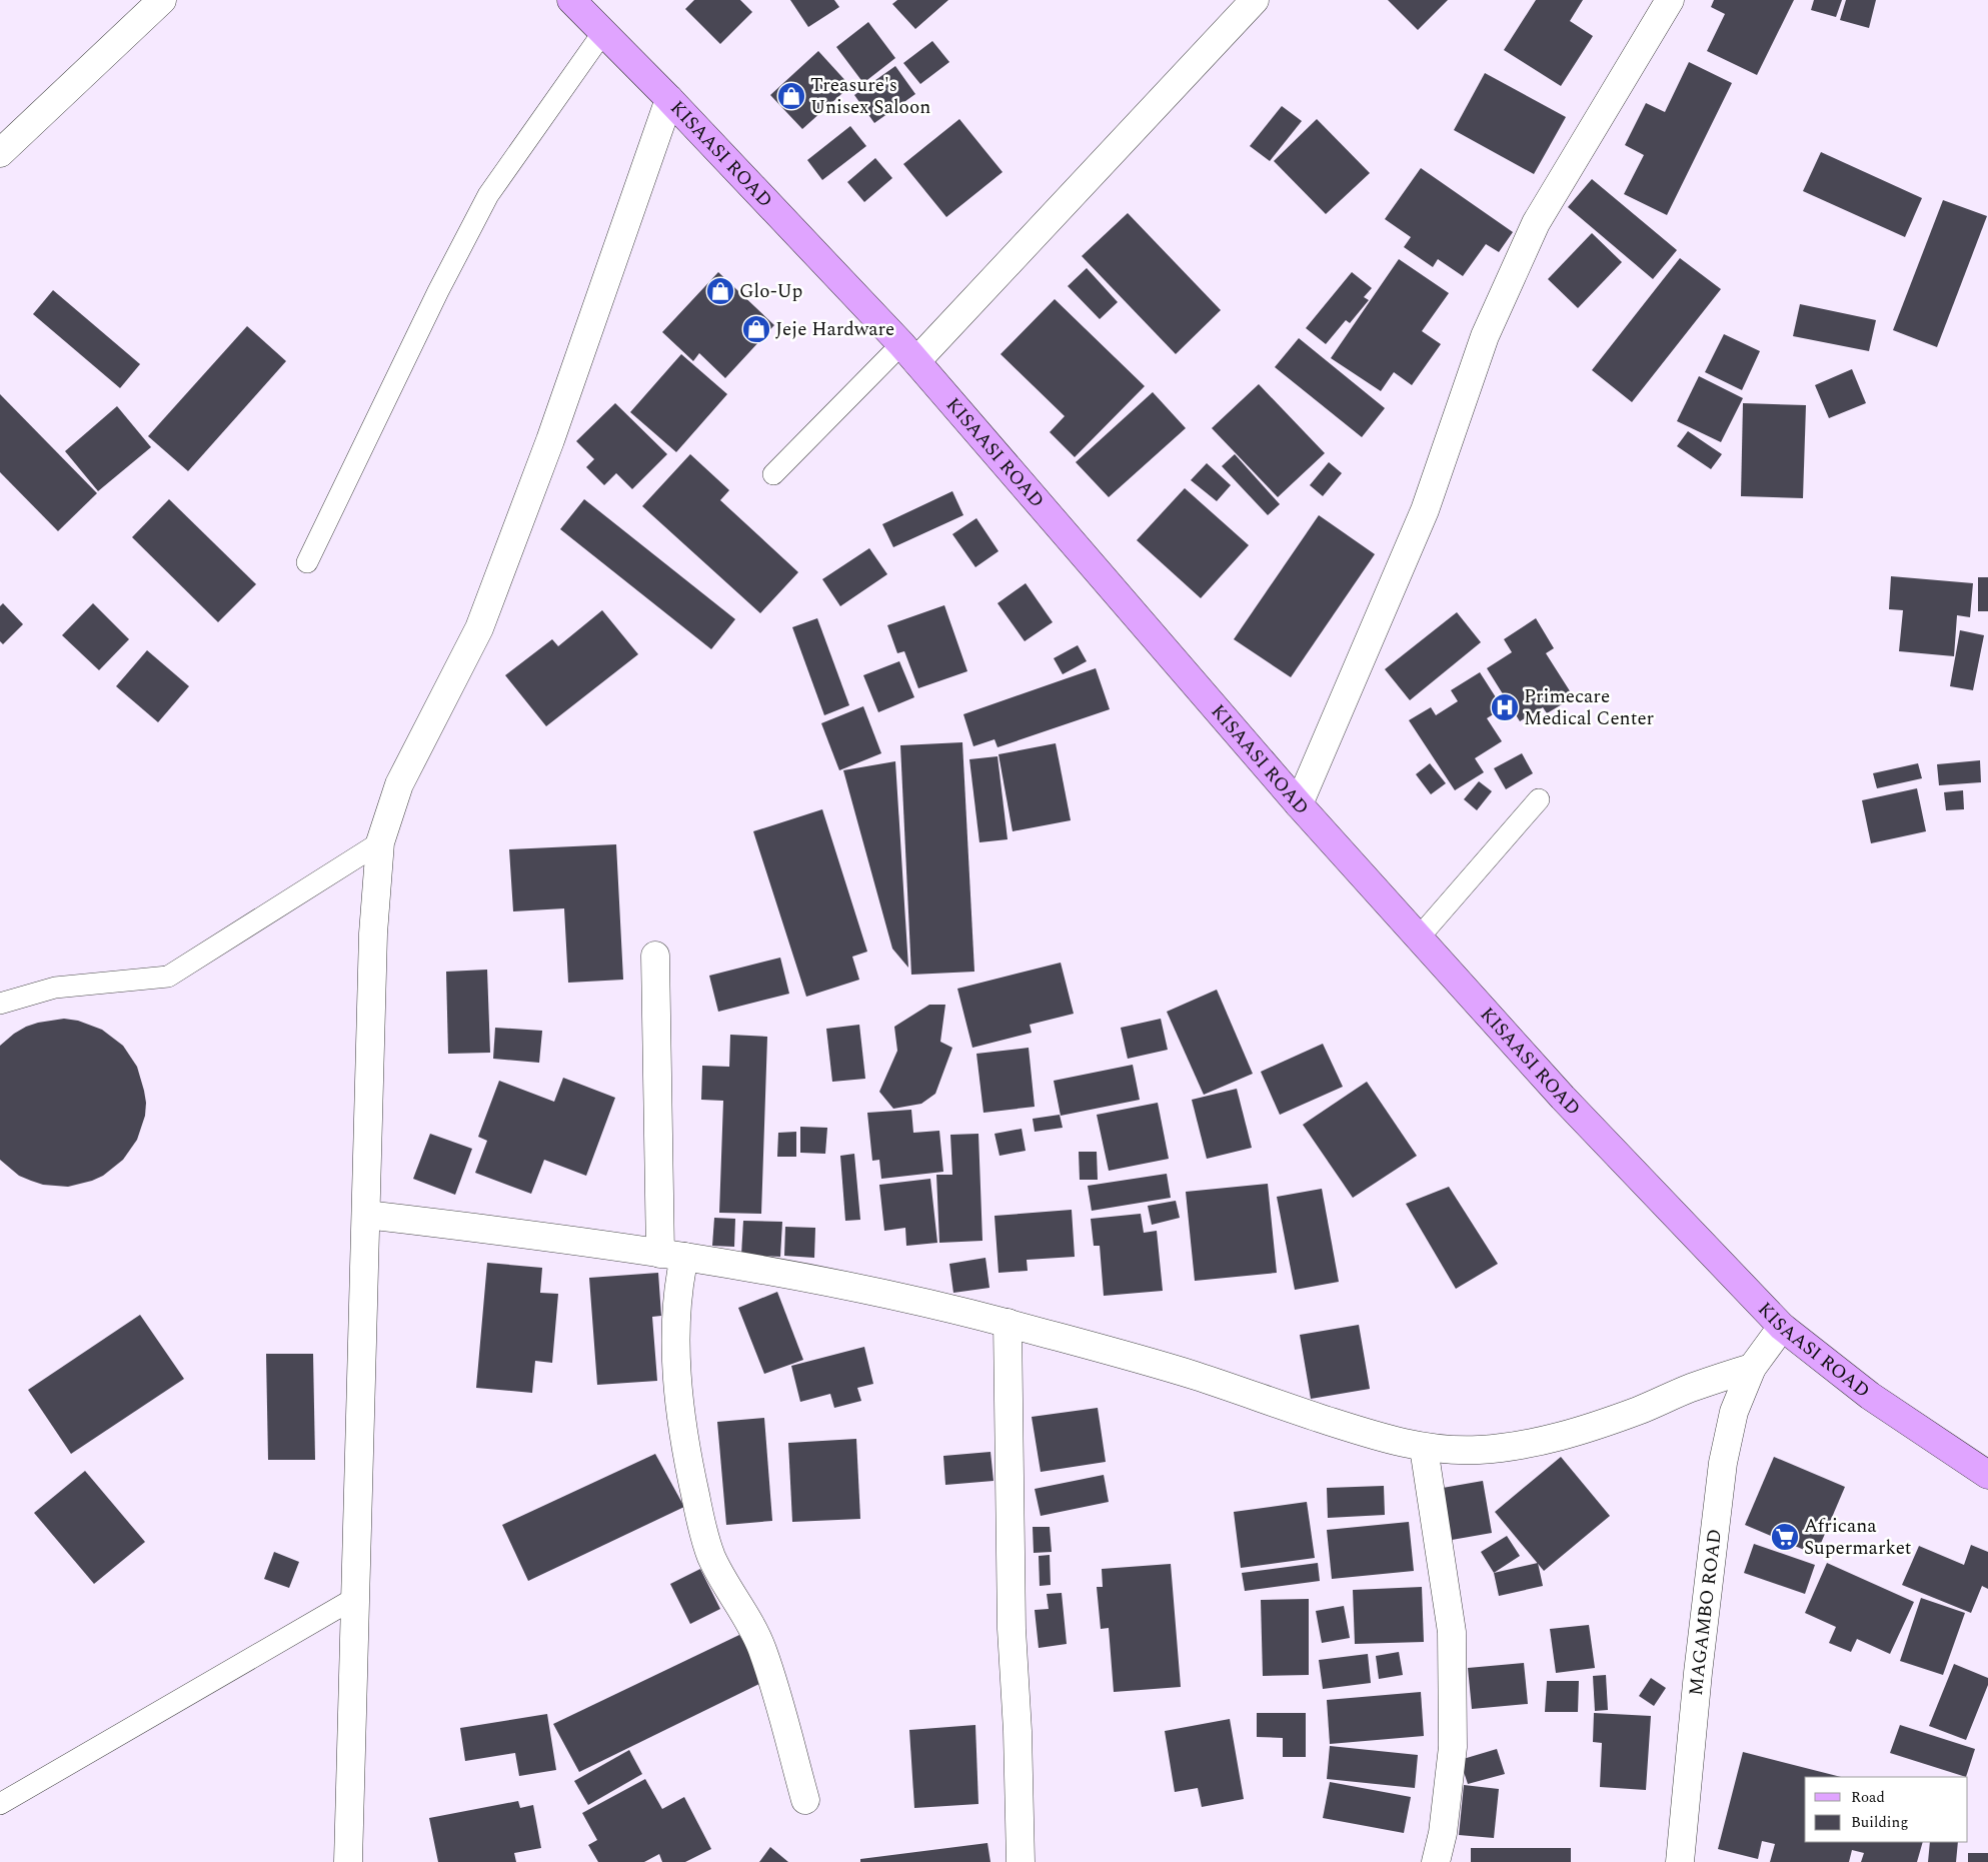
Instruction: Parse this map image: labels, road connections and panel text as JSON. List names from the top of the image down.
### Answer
{
  "streets": {
    "main road": ["KISAASI ROAD"],
    "street": ["MAGAMBO ROAD"]
  },
  "crossings": [
    ["KISAASI ROAD", "MAGAMBO ROAD"]
  ],
  "places": {
    "shop": ["Treasure's Unisex Saloon", "Glo-Up", "Jeje Hardware"],
    "hospital": ["Primecare Medical Center"],
    "supermarket": ["Africana Supermarket"]
  },
  "legend": ["Road", "Building"]
}
